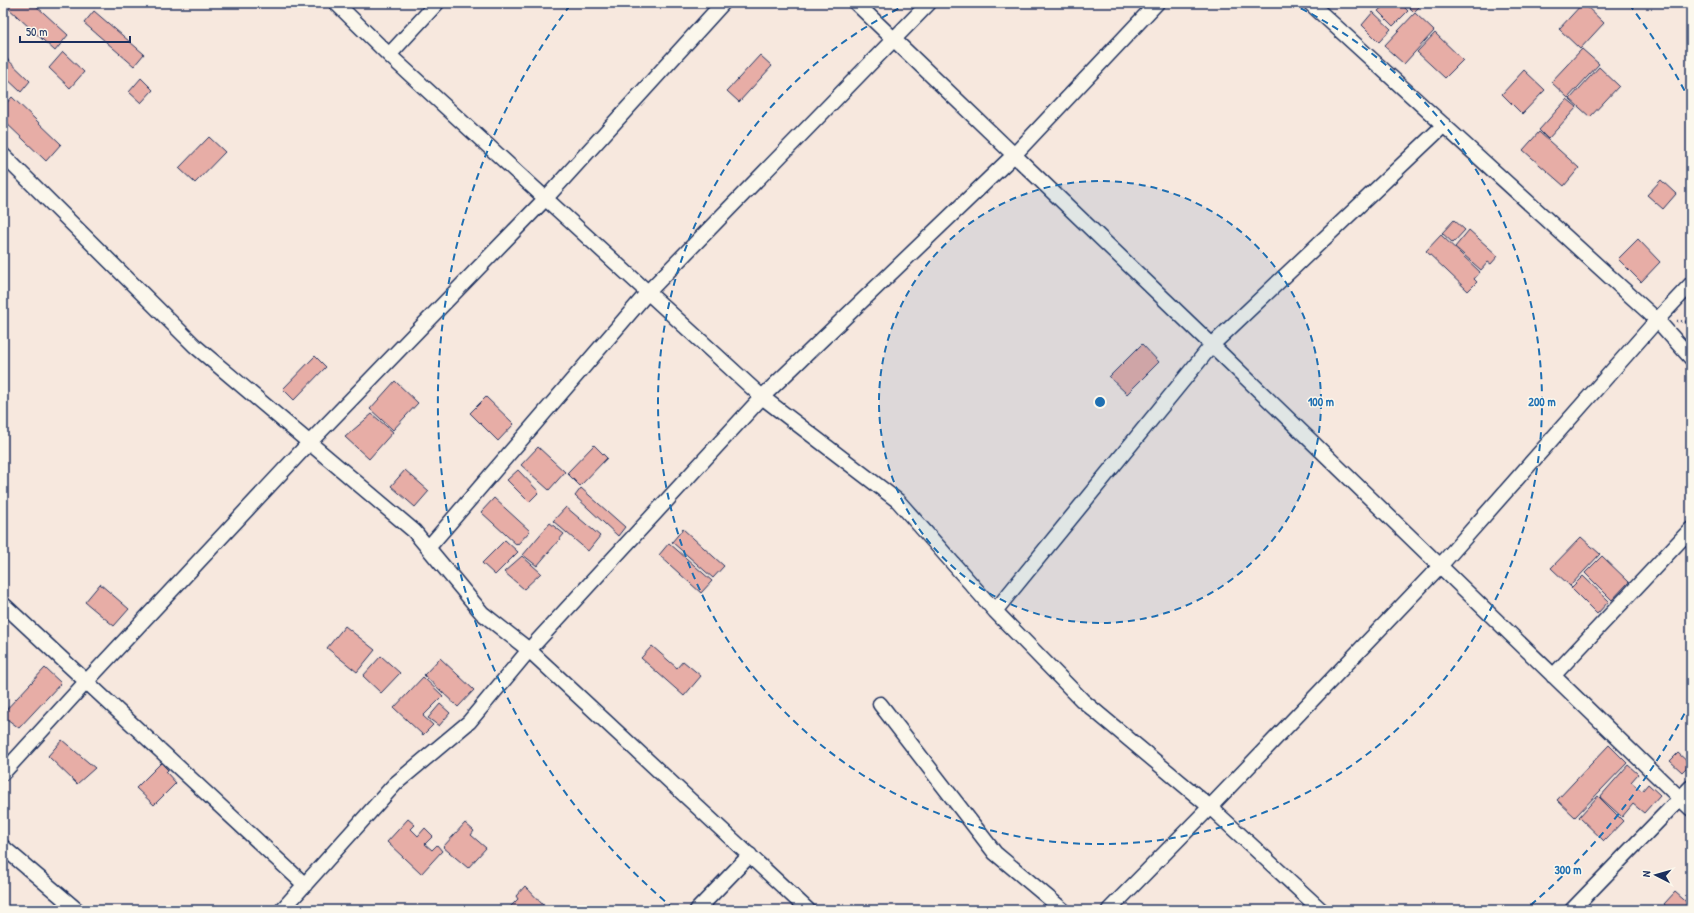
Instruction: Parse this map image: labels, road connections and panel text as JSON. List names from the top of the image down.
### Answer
{
  "scale_bar": "50 m",
  "north": "left",
  "rings": ["100 m", "200 m", "300 m"]
}
